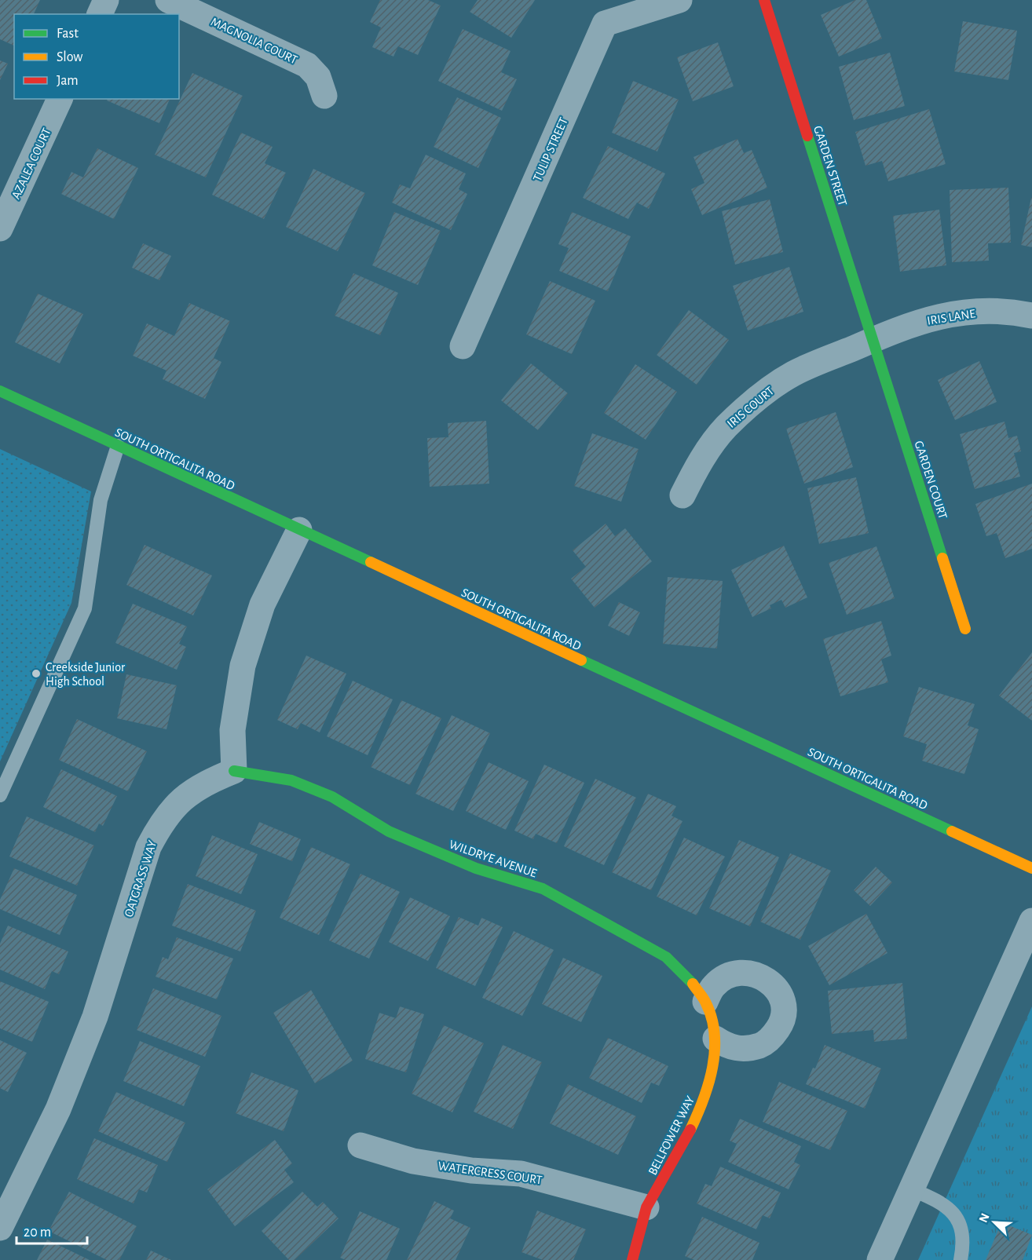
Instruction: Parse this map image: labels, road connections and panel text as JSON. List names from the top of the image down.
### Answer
{
  "streets": {
    "street": [
      "MAGNOLIA COURT",
      "TULIP STREET",
      "AZALEA COURT",
      "GARDEN STREET",
      "IRIS LANE",
      "IRIS COURT",
      "SOUTH ORTIGALITA ROAD",
      "GARDEN COURT",
      "WILDRYE AVENUE",
      "OATGRASS WAY",
      "BELLFOWER WAY",
      "WATERCRESS COURT"
    ]
  },
  "crossings": [
    ["GARDEN STREET", "IRIS LANE"],
    ["GARDEN STREET", "IRIS COURT"],
    ["GARDEN STREET", "GARDEN COURT"],
    ["IRIS LANE", "IRIS COURT"],
    ["IRIS LANE", "GARDEN COURT"],
    ["IRIS COURT", "GARDEN COURT"],
    ["WILDRYE AVENUE", "OATGRASS WAY"],
    ["WILDRYE AVENUE", "BELLFOWER WAY"],
    ["BELLFOWER WAY", "WATERCRESS COURT"]
  ],
  "places": ["Creekside Junior High School"],
  "legend": ["Fast", "Slow", "Jam"],
  "scale_bar": "20 m",
  "north": "top left"
}
